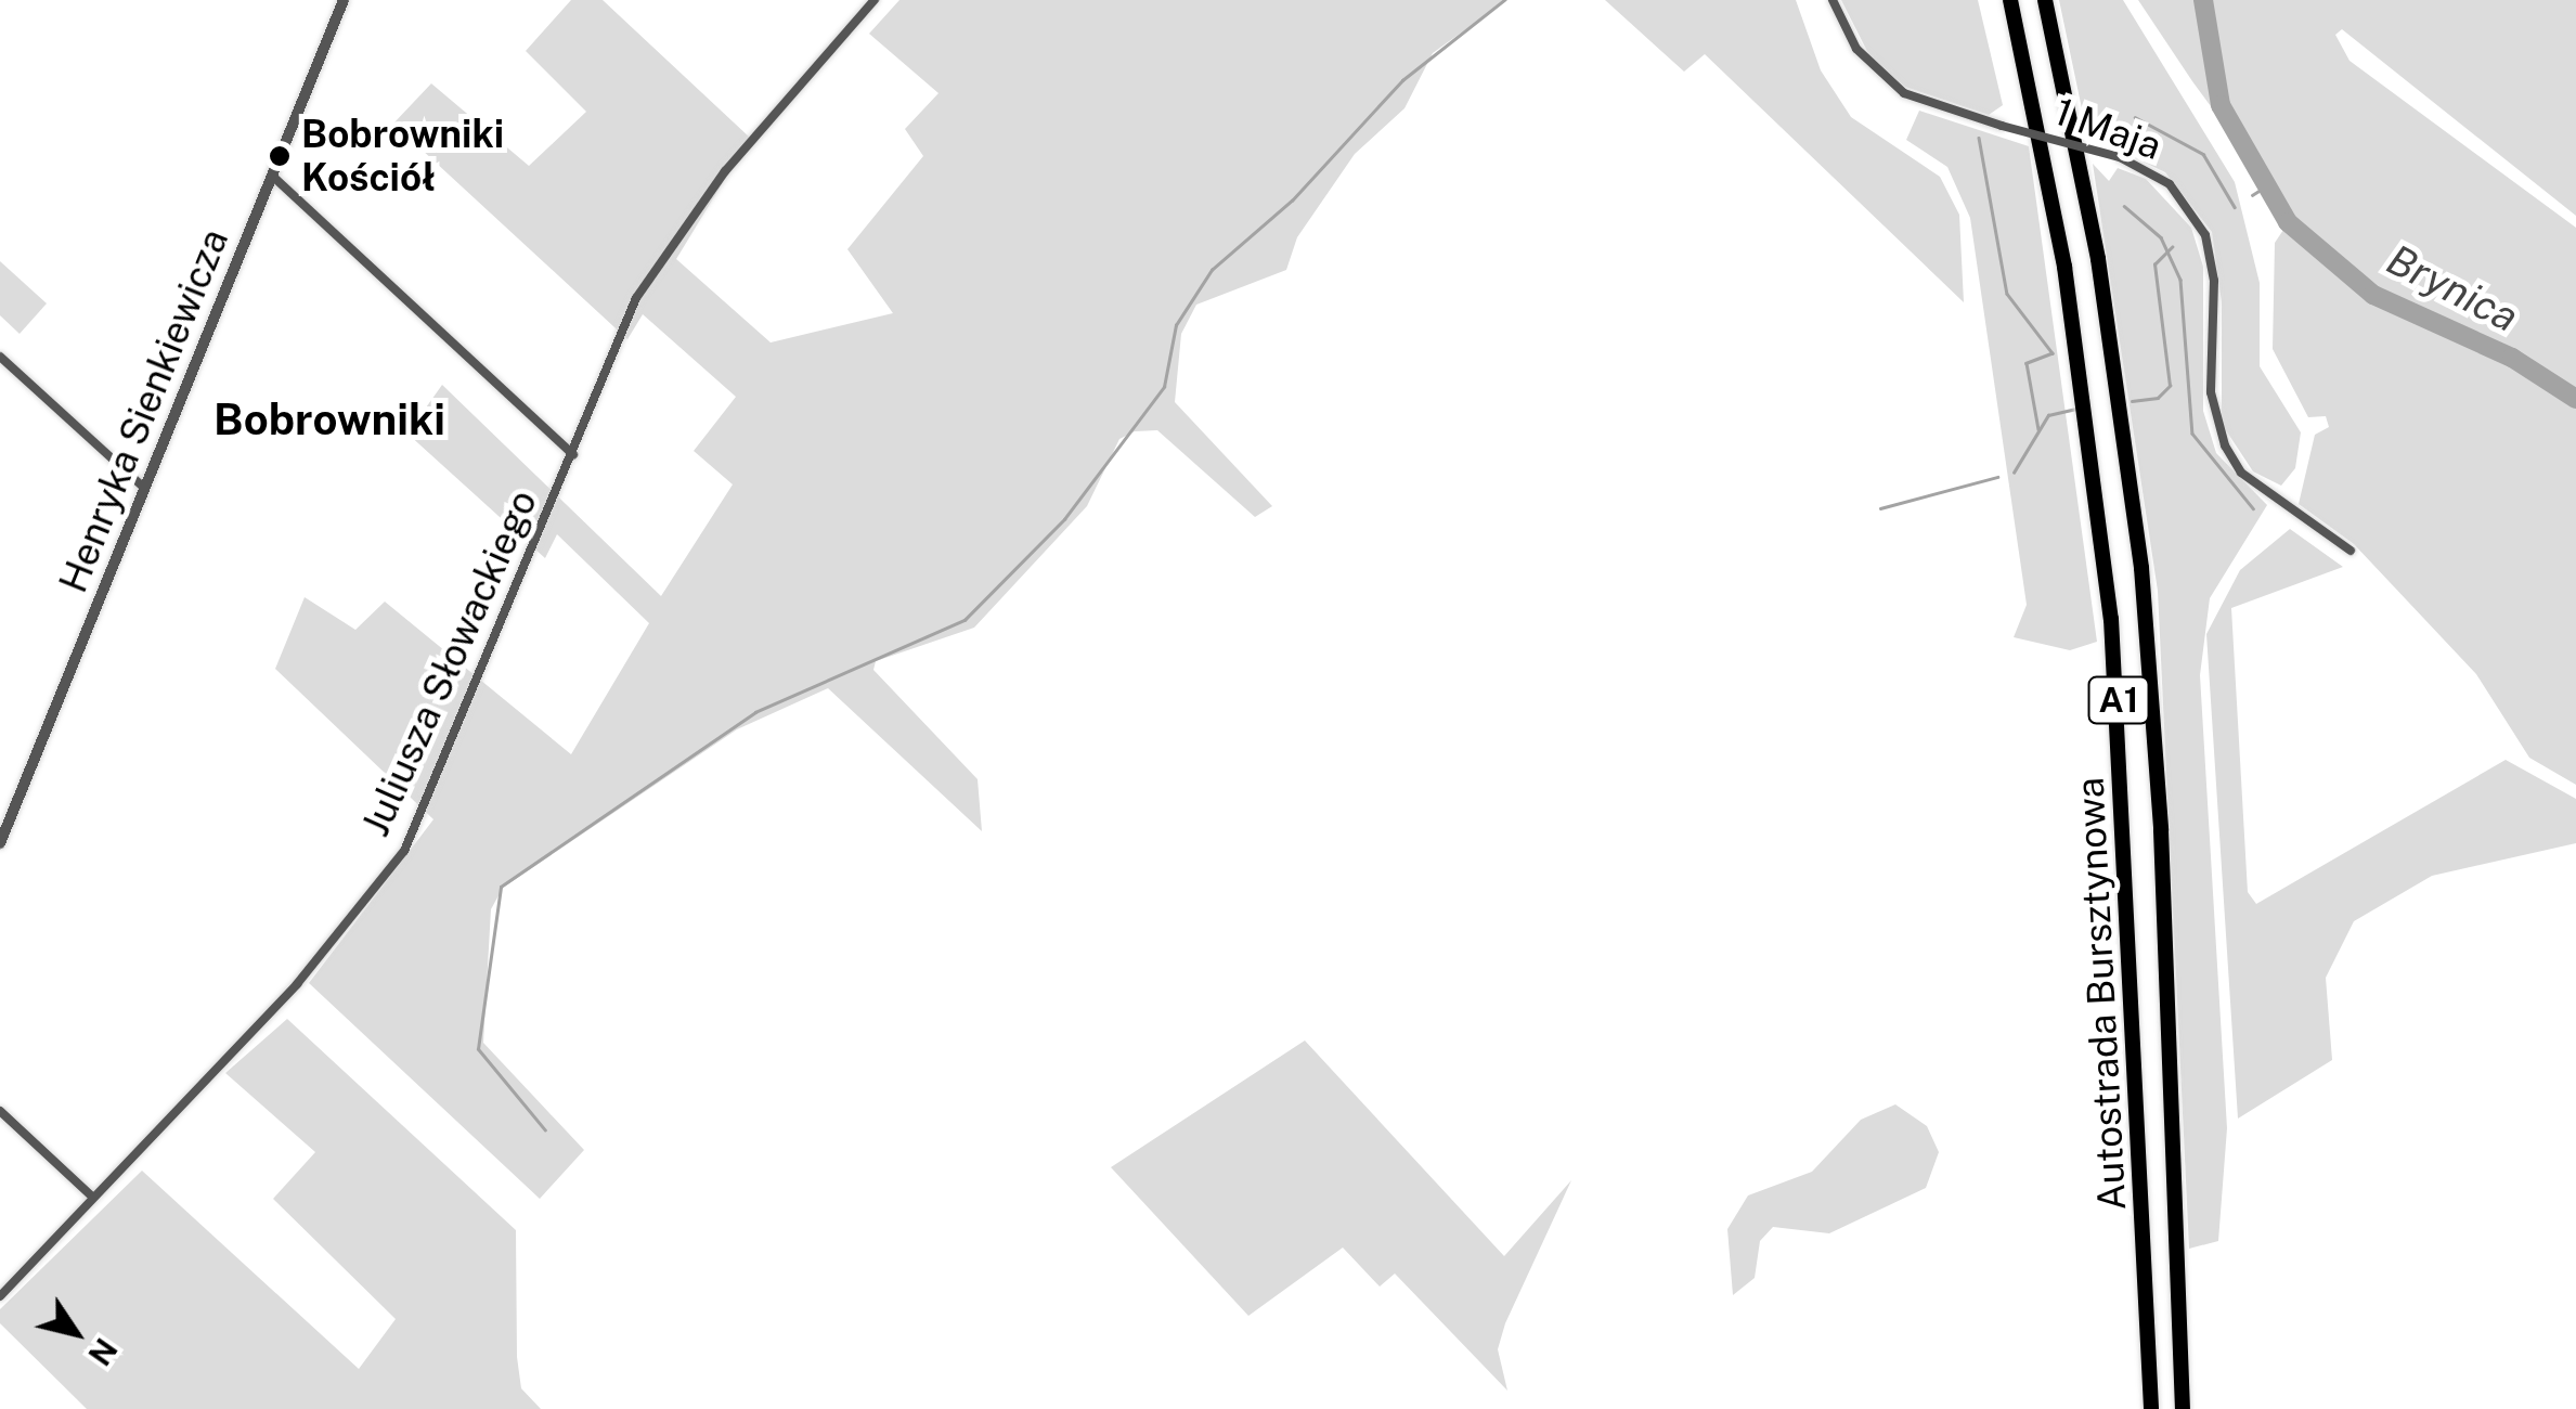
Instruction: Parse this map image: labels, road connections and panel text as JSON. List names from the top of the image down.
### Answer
{
  "streets": {
    "highway": ["A1", "Autostrada Bursztynowa"],
    "street": ["1 Maja", "Henryka Sienkiewicza", "Juliusza Słowackiego"]
  },
  "districts": ["Bobrowniki"],
  "water": ["Brynica"],
  "places": ["Bobrowniki Kościół"],
  "north": "bottom right"
}
